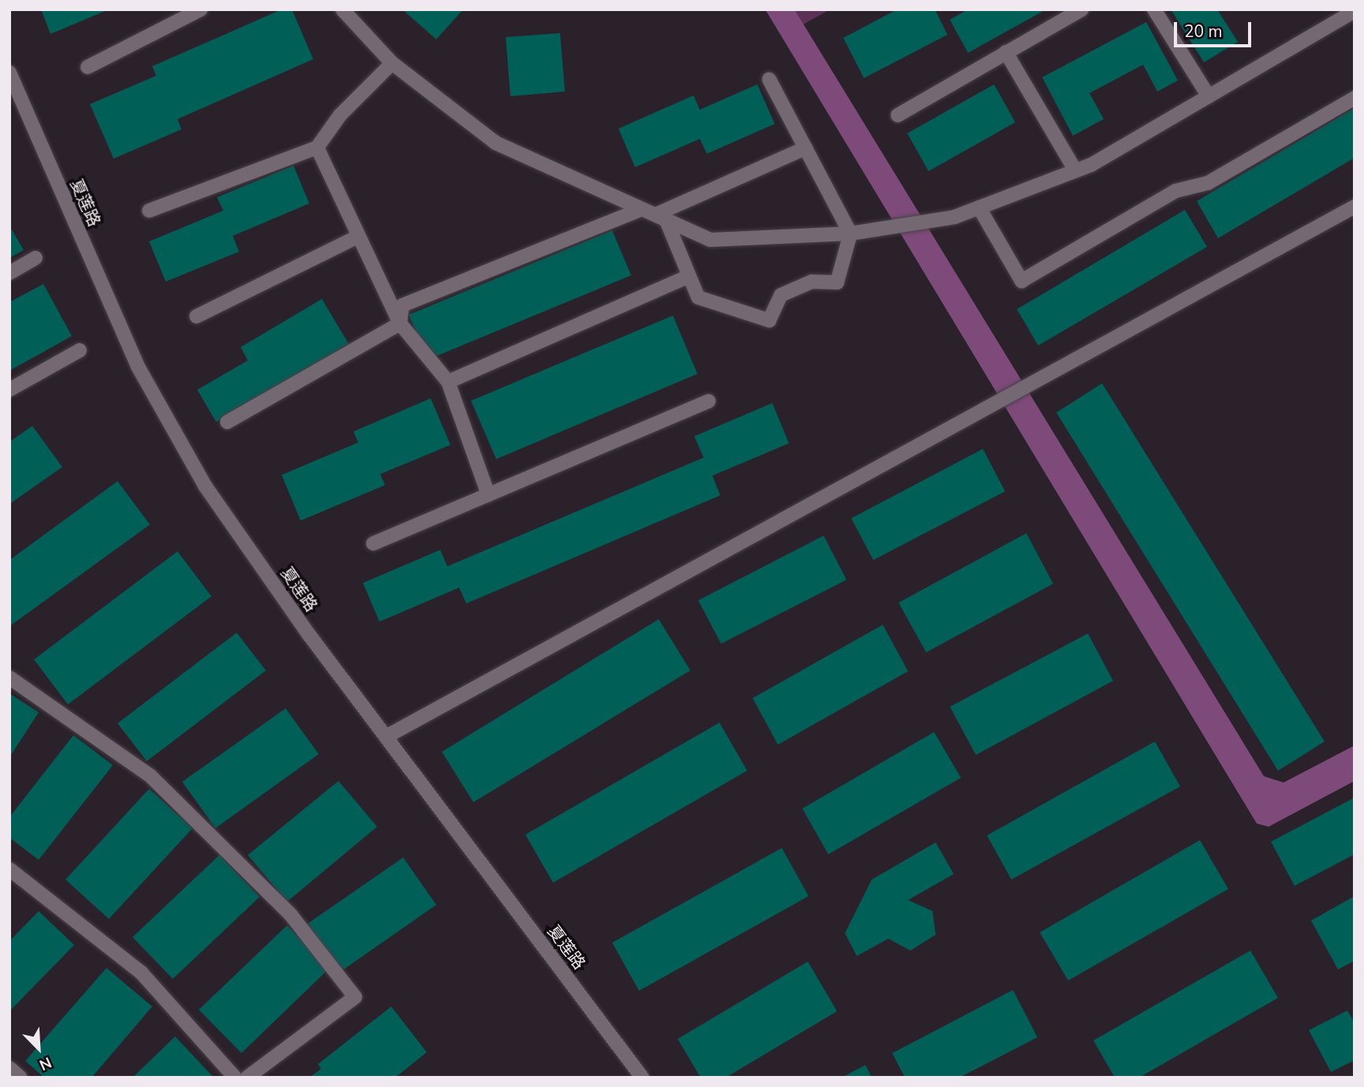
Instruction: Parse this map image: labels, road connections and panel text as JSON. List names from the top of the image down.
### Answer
{
  "streets": {
    "street": ["夏莲路"]
  },
  "scale_bar": "20 m",
  "north": "bottom right"
}
